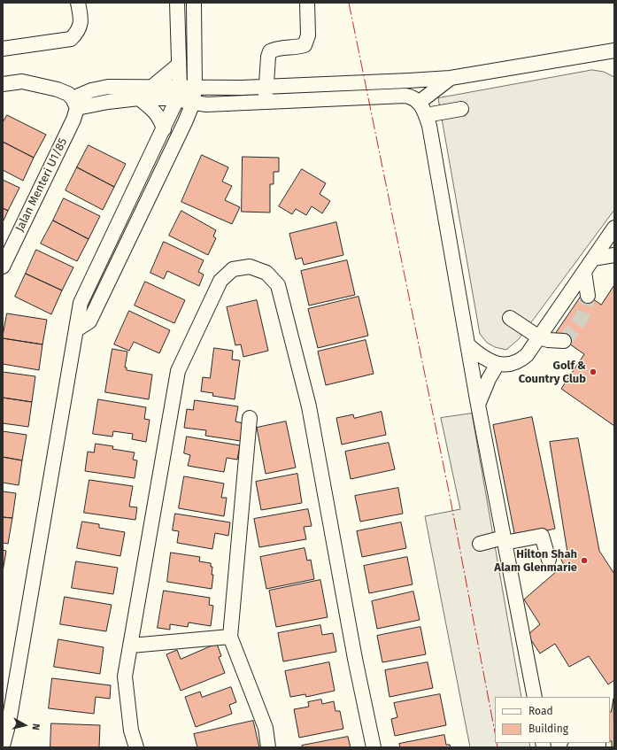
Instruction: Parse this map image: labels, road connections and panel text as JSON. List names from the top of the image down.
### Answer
{
  "streets": {
    "street": ["Jalan Menteri U1/85"]
  },
  "places": ["Golf & Country Club", "Hilton Shah Alam Glenmarie"],
  "legend": ["Road", "Building"],
  "north": "right"
}
